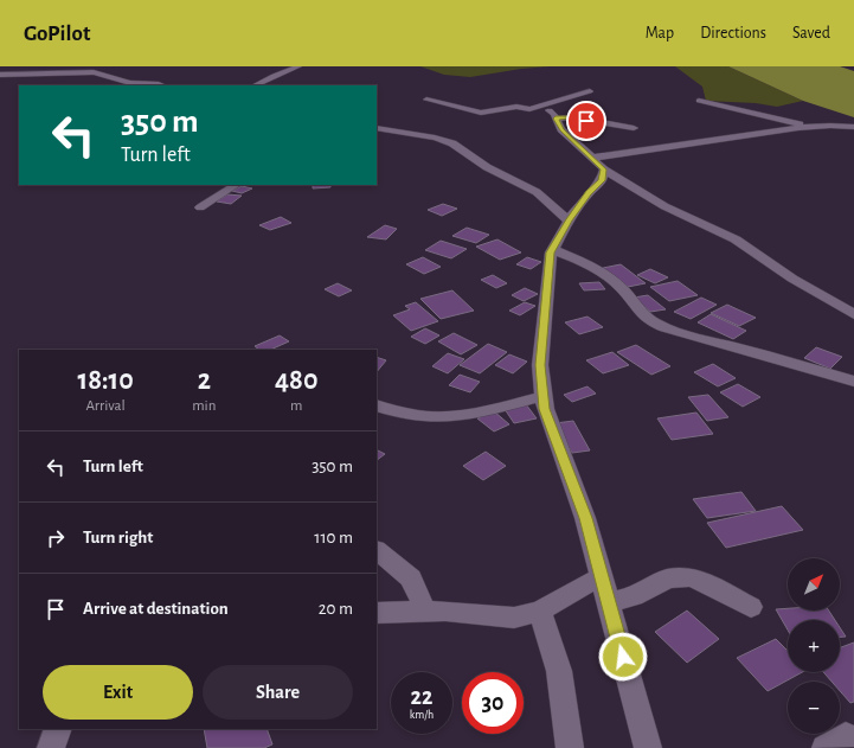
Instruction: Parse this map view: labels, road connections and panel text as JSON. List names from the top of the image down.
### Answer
{
  "north": "top right",
  "page": {
    "header": "GoPilot",
    "nav": ["Map", "Directions", "Saved"],
    "turn": ["350 m", "Turn left"],
    "eta": [
      "18:10",
      "Arrival",
      "2",
      "min",
      "480",
      "m"
    ],
    "list": [
      {
        "name": "Turn left",
        "value": "350 m"
      },
      {
        "name": "Turn right",
        "value": "110 m"
      },
      {
        "name": "Arrive at destination",
        "value": "20 m"
      }
    ],
    "map_buttons": ["+", "−"],
    "buttons": ["Exit", "Share"],
    "speed": "22 km/h",
    "limit": "30"
  }
}
